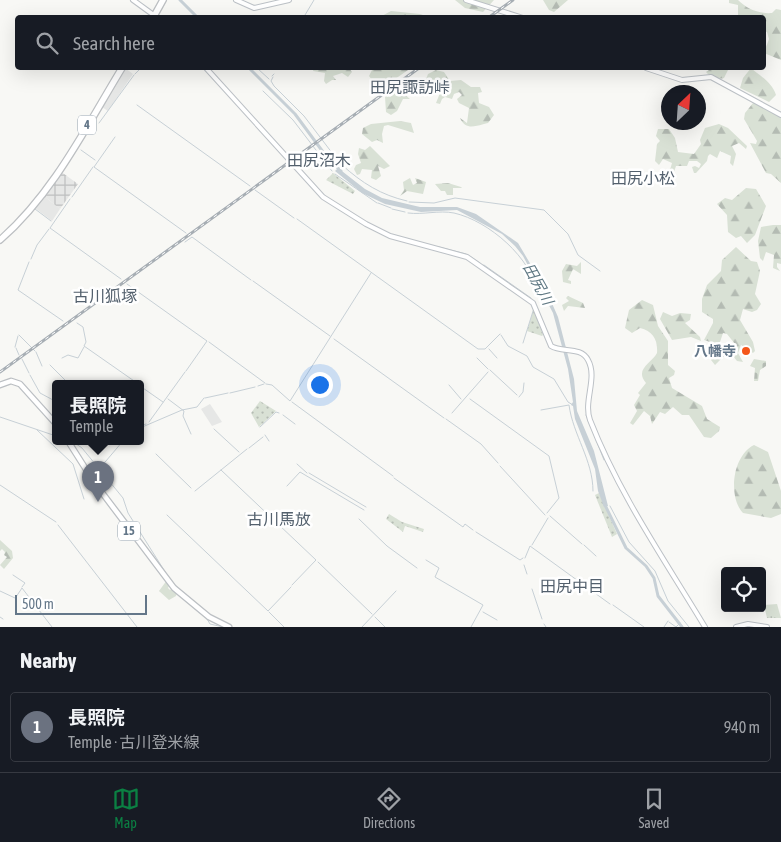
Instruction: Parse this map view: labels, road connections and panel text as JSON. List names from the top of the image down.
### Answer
{
  "streets": {
    "highway": ["4"],
    "main road": ["15"]
  },
  "districts": [
    "田尻諏訪峠",
    "田尻沼木",
    "田尻小松",
    "古川狐塚",
    "古川馬放",
    "田尻中目"
  ],
  "water": ["田尻川"],
  "places": ["八幡寺"],
  "scale_bar": "500 m",
  "north": "top right",
  "page": {
    "search": "Search here",
    "popup": ["長照院", "Temple"],
    "pins": "1",
    "scale": "500 m",
    "heading": "Nearby",
    "list": [
      {
        "mark": "1",
        "name": "長照院",
        "note": "Temple · 古川登米線",
        "value": "940 m"
      }
    ],
    "nav": ["Map", "Directions", "Saved"]
  }
}
